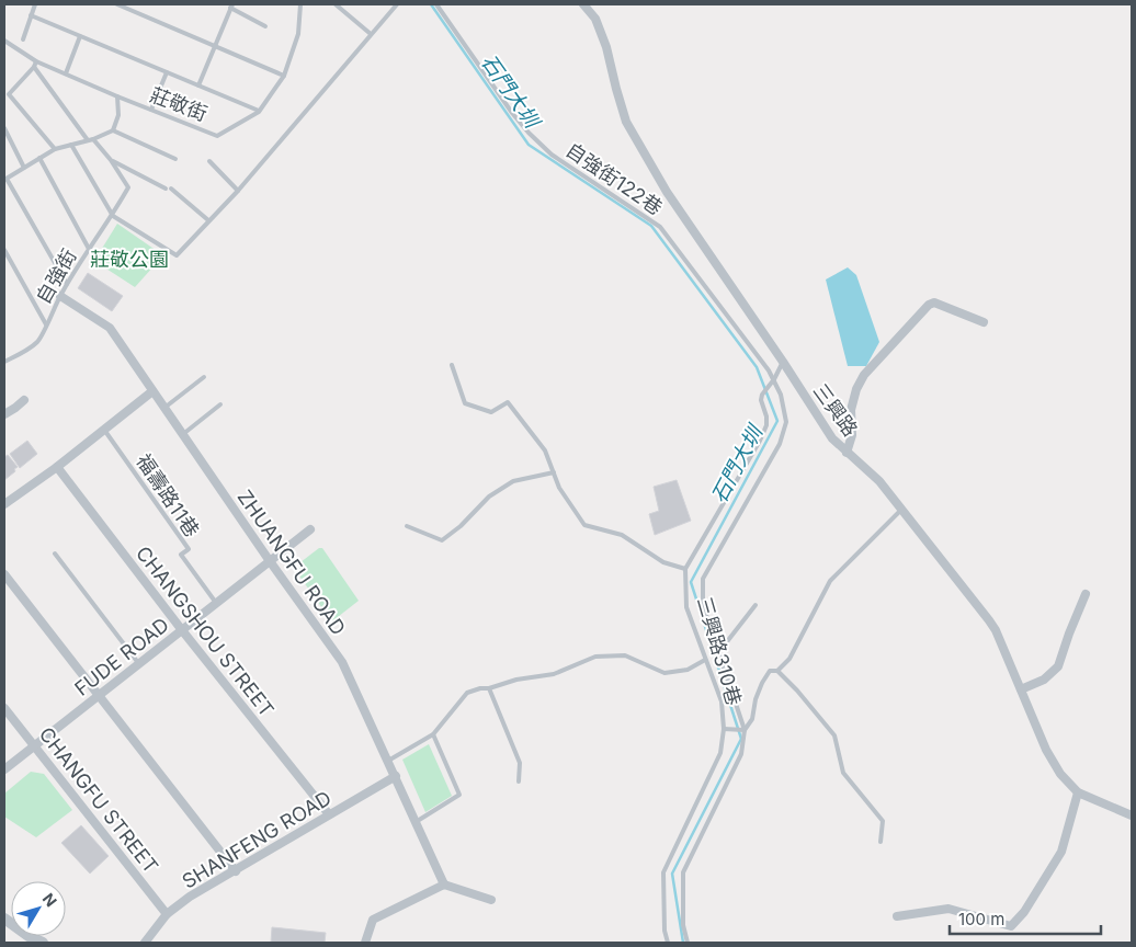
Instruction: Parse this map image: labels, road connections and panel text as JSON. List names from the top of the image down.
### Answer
{
  "streets": {
    "street": [
      "三興路",
      "ZHUANGFU ROAD",
      "CHANGSHOU STREET",
      "FUDE ROAD",
      "CHANGFU STREET",
      "SHANFENG ROAD"
    ],
    "lane": [
      "莊敬街",
      "自強街122巷",
      "自強街",
      "福壽路11巷",
      "三興路310巷"
    ]
  },
  "crossings": [
    ["自強街122巷", "三興路310巷"],
    ["自強街", "ZHUANGFU ROAD"],
    ["福壽路11巷", "FUDE ROAD"],
    ["ZHUANGFU ROAD", "FUDE ROAD"],
    ["ZHUANGFU ROAD", "SHANFENG ROAD"],
    ["CHANGSHOU STREET", "FUDE ROAD"],
    ["CHANGSHOU STREET", "SHANFENG ROAD"],
    ["FUDE ROAD", "CHANGFU STREET"],
    ["CHANGFU STREET", "SHANFENG ROAD"]
  ],
  "water": ["石門大圳"],
  "parks": ["莊敬公園"],
  "scale_bar": "100 m",
  "north": "top right"
}
